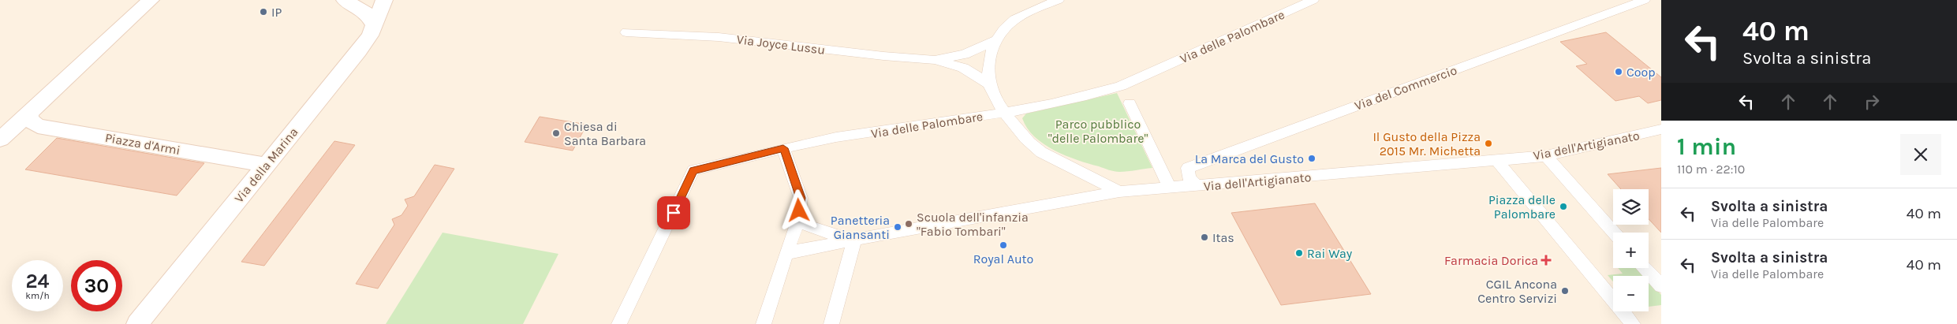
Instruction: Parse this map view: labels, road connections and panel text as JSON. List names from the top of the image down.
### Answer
{
  "streets": {
    "main road": ["Piazza d'Armi", "Via della Marina"],
    "street": [
      "Via delle Palombare",
      "Via Joyce Lussu",
      "Via del Commercio",
      "Via dell'Artigianato"
    ]
  },
  "crossings": [
    ["Via del Commercio", "Via dell'Artigianato"],
    ["Piazza d'Armi", "Via della Marina"]
  ],
  "parks": ["Parco pubblico \"delle Palombare\""],
  "places": {
    "other": [
      "IP",
      "Coop",
      "Chiesa di Santa Barbara",
      "Il Gusto della Pizza 2015 Mr. Michetta",
      "La Marca del Gusto",
      "Piazza delle Palombare",
      "Scuola dell'infanzia \"Fabio Tombari\"",
      "Panetteria Giansanti",
      "Itas",
      "Royal Auto",
      "Rai Way",
      "CGIL Ancona Centro Servizi"
    ],
    "health": ["Farmacia Dorica"]
  },
  "page": {
    "turn": ["40 m", "Svolta a sinistra"],
    "heading": ["1 min", "110 m · 22:10"],
    "list": [
      {
        "name": "Svolta a sinistra",
        "note": "Via delle Palombare",
        "value": "40 m"
      },
      {
        "name": "Svolta a sinistra",
        "note": "Via delle Palombare",
        "value": "40 m"
      }
    ],
    "map_buttons": ["+", "−"],
    "speed": "24 km/h",
    "limit": "30"
  }
}
